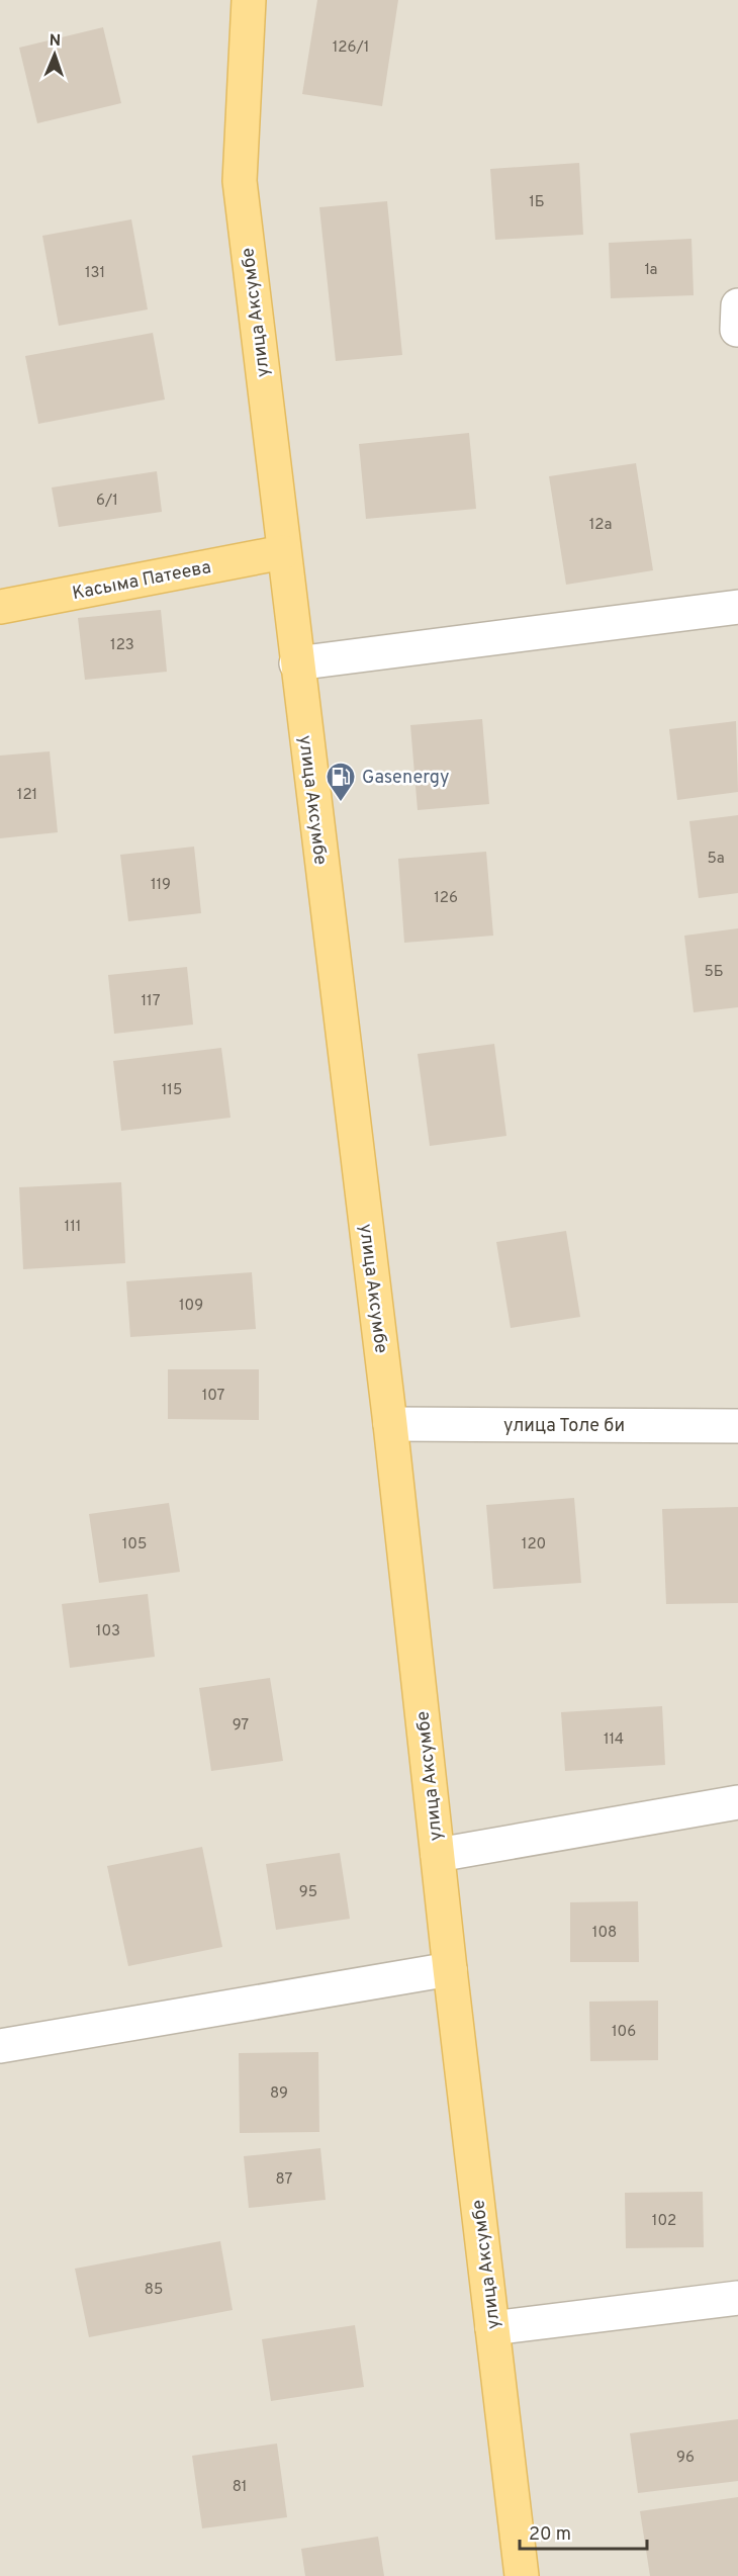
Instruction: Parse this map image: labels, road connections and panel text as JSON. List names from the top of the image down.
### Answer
{
  "streets": {
    "main road": ["улица Аксумбе", "Касыма Патеева"],
    "street": ["улица Толе би"]
  },
  "crossings": [
    ["улица Аксумбе", "Касыма Патеева"],
    ["улица Аксумбе", "улица Толе би"]
  ],
  "places": {
    "fuel station": ["Gasenergy"]
  },
  "house_numbers": [
    "126/1",
    "1Б",
    "1а",
    "131",
    "6/1",
    "12а",
    "123",
    "121",
    "5а",
    "119",
    "126",
    "5Б",
    "117",
    "115",
    "111",
    "109",
    "107",
    "105",
    "120",
    "103",
    "97",
    "114",
    "95",
    "108",
    "106",
    "89",
    "87",
    "102",
    "85",
    "96",
    "81"
  ],
  "scale_bar": "20 m",
  "north": "top"
}
